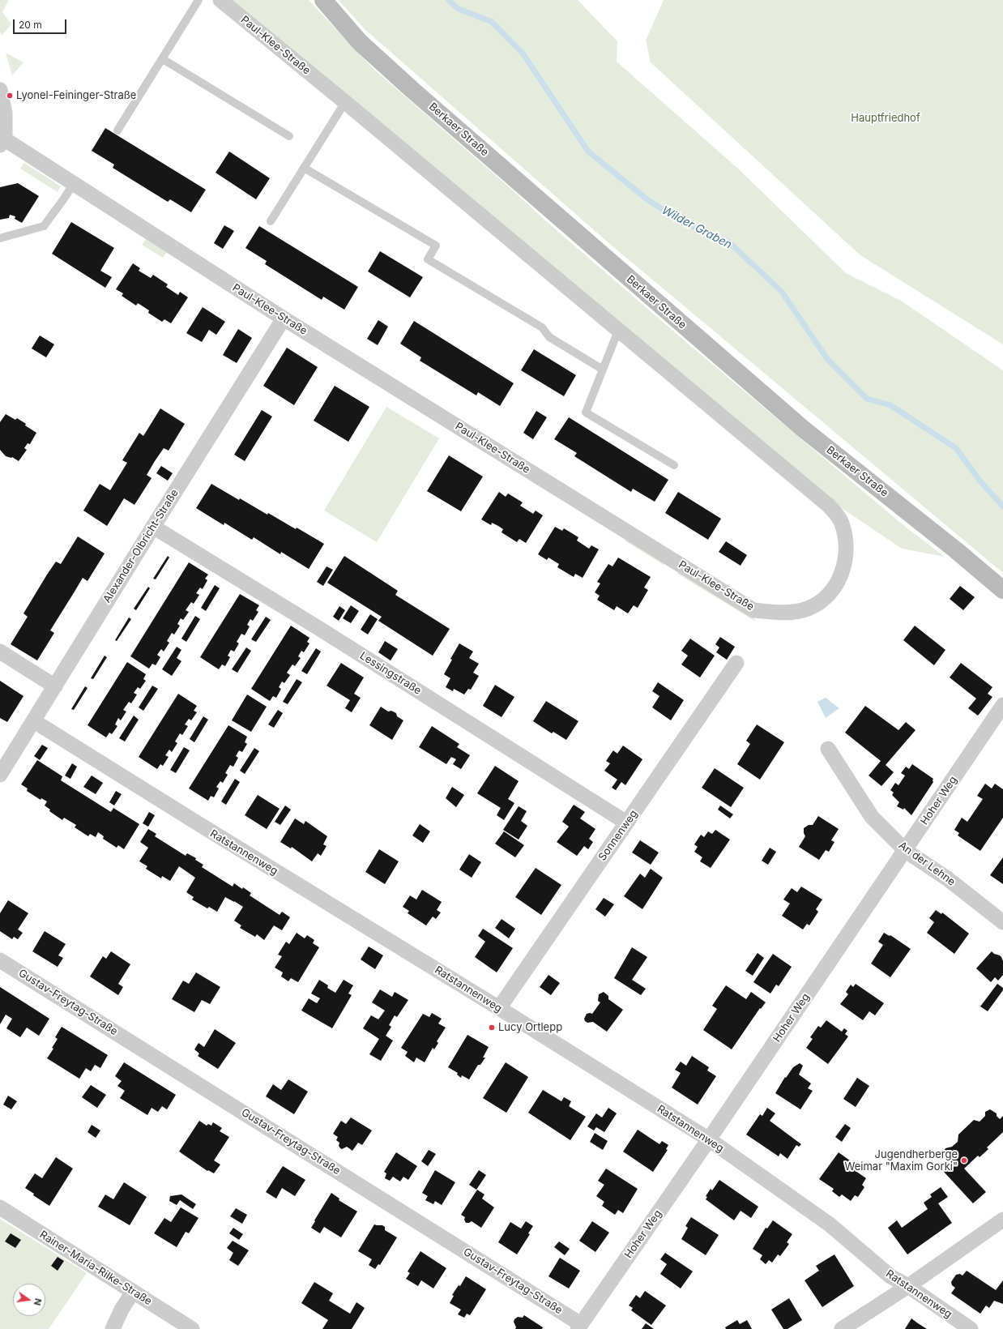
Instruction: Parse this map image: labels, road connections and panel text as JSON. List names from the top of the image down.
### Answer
{
  "streets": {
    "main road": ["Berkaer Straße"],
    "street": [
      "Paul-Klee-Straße",
      "Alexander-Olbricht-Straße",
      "Lessingstraße",
      "Hoher Weg",
      "Sonnenweg",
      "Ratstannenweg",
      "An der Lehne",
      "Gustav-Freytag-Straße",
      "Rainer-Maria-Rilke-Straße"
    ]
  },
  "crossings": [
    ["Paul-Klee-Straße", "Alexander-Olbricht-Straße"],
    ["Alexander-Olbricht-Straße", "Lessingstraße"],
    ["Alexander-Olbricht-Straße", "Ratstannenweg"],
    ["Lessingstraße", "Sonnenweg"],
    ["Hoher Weg", "Ratstannenweg"],
    ["Hoher Weg", "An der Lehne"],
    ["Hoher Weg", "Gustav-Freytag-Straße"],
    ["Sonnenweg", "Ratstannenweg"]
  ],
  "water": ["Wilder Graben"],
  "parks": ["Hauptfriedhof"],
  "places": ["Lyonel-Feininger-Straße", "Lucy Ortlepp", "Jugendherberge Weimar \"Maxim Gorki\""],
  "scale_bar": "20 m",
  "north": "right"
}
